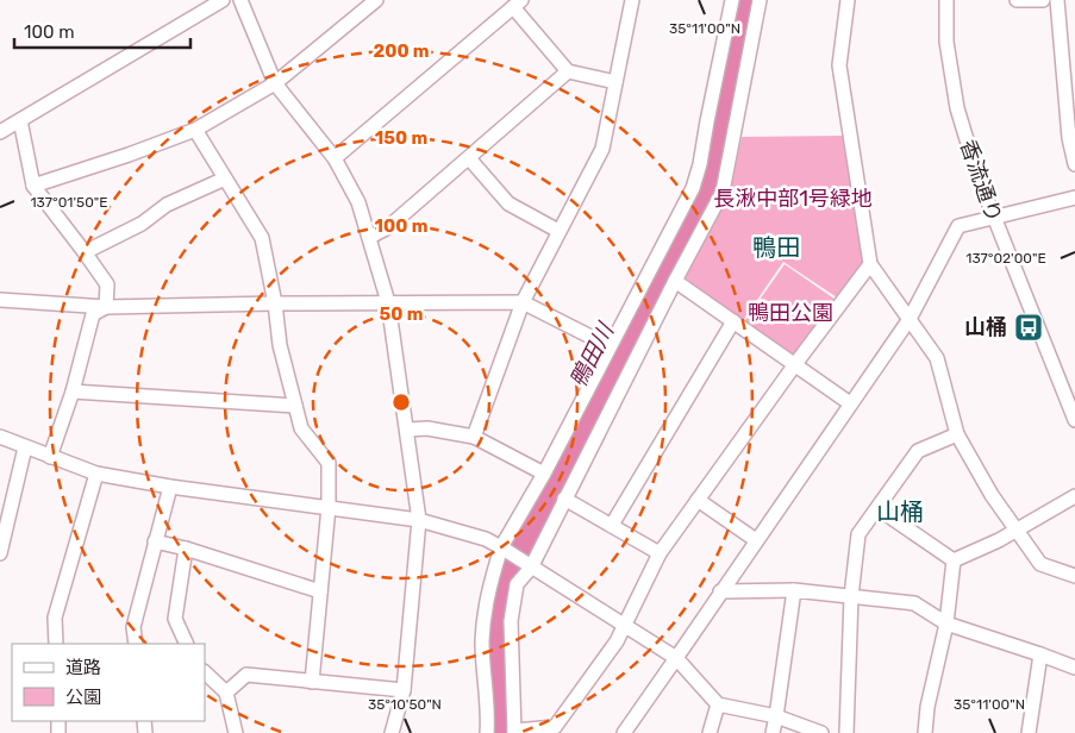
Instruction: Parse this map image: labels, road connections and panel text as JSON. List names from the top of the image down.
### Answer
{
  "streets": {
    "street": ["香流通り"]
  },
  "districts": ["鴨田", "山桶"],
  "water": ["鴨田川"],
  "parks": ["長湫中部1号緑地", "鴨田公園"],
  "places": {
    "bus stop": ["山桶"]
  },
  "legend": ["道路", "公園"],
  "scale_bar": "100 m",
  "coordinates": [
    "35°11'00\"N",
    "137°01'50\"E",
    "137°02'00\"E",
    "35°10'50\"N"
  ],
  "rings": [
    "200 m",
    "150 m",
    "100 m",
    "50 m"
  ]
}
